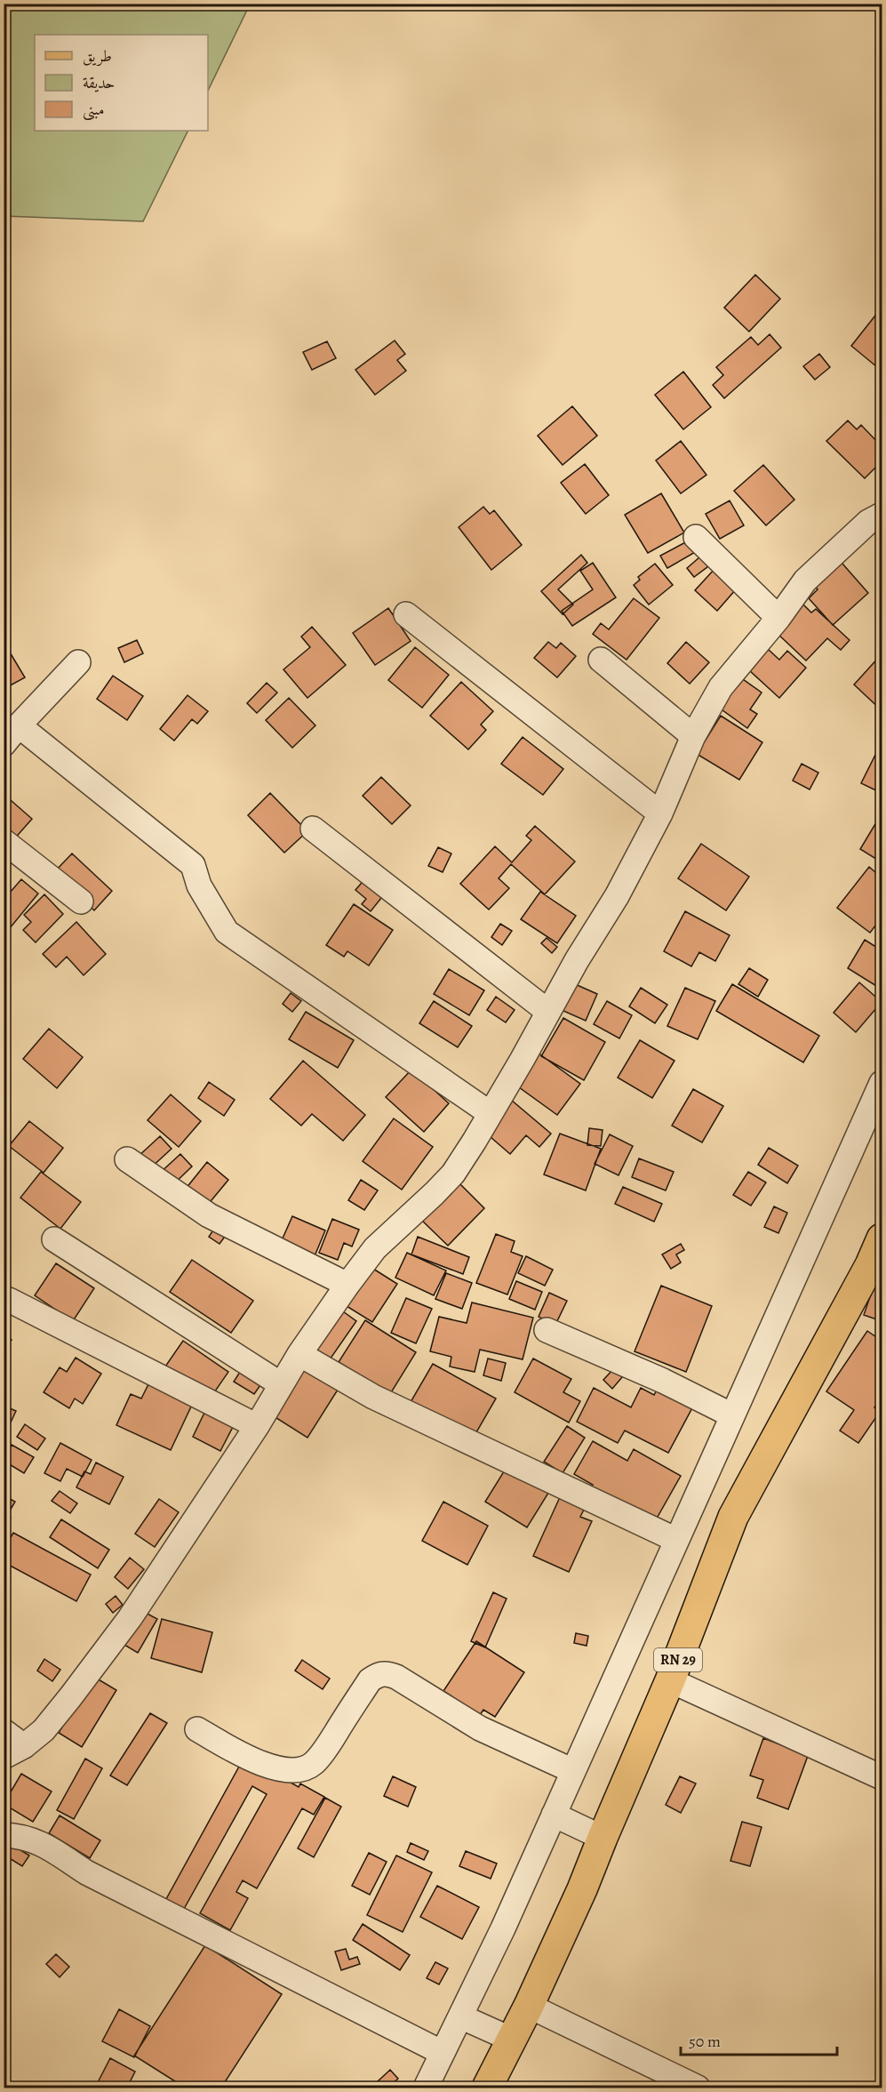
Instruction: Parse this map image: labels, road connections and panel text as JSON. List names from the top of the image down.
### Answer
{
  "streets": {
    "main road": ["RN 29"]
  },
  "legend": ["طريق", "حديقة", "مبنى"],
  "scale_bar": "50 m"
}
